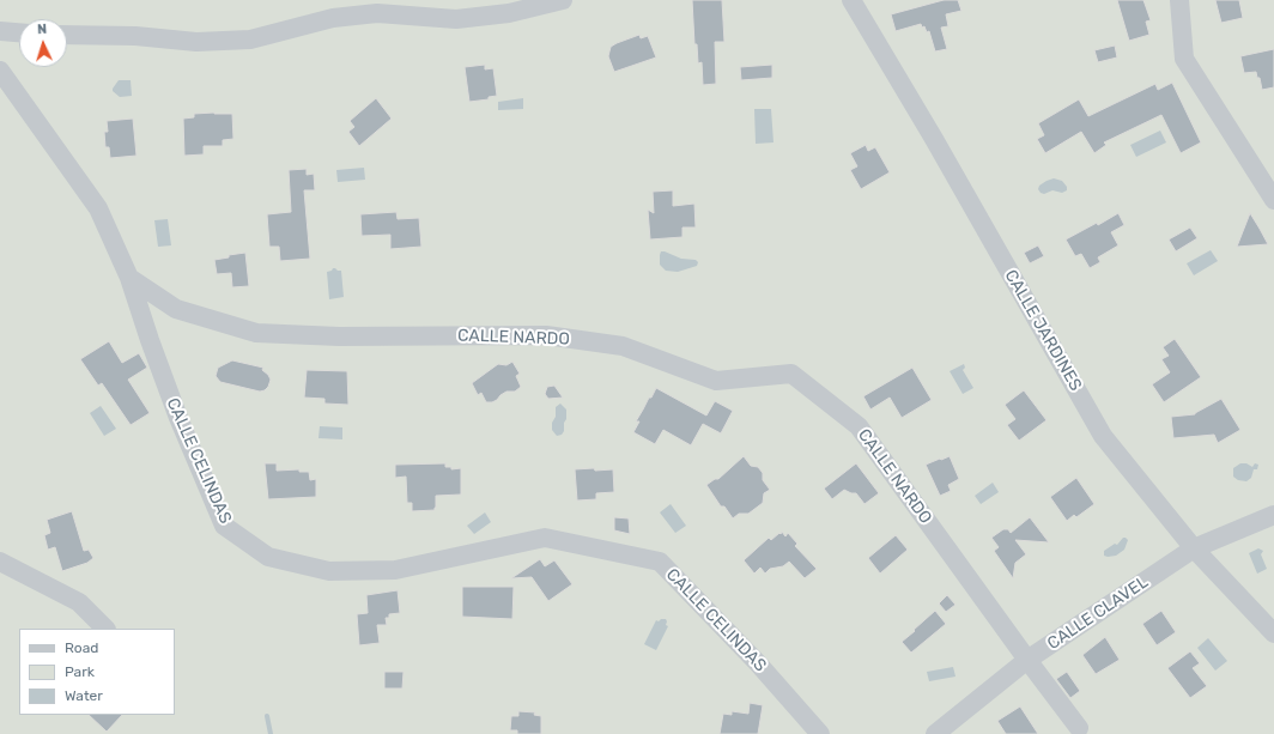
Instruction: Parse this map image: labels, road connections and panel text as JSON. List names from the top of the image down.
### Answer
{
  "streets": {
    "street": [
      "CALLE JARDINES",
      "CALLE NARDO",
      "CALLE CELINDAS",
      "CALLE CLAVEL"
    ]
  },
  "crossings": [
    ["CALLE JARDINES", "CALLE CLAVEL"],
    ["CALLE NARDO", "CALLE CELINDAS"],
    ["CALLE NARDO", "CALLE CLAVEL"]
  ],
  "legend": ["Road", "Park", "Water"],
  "north": "top"
}
